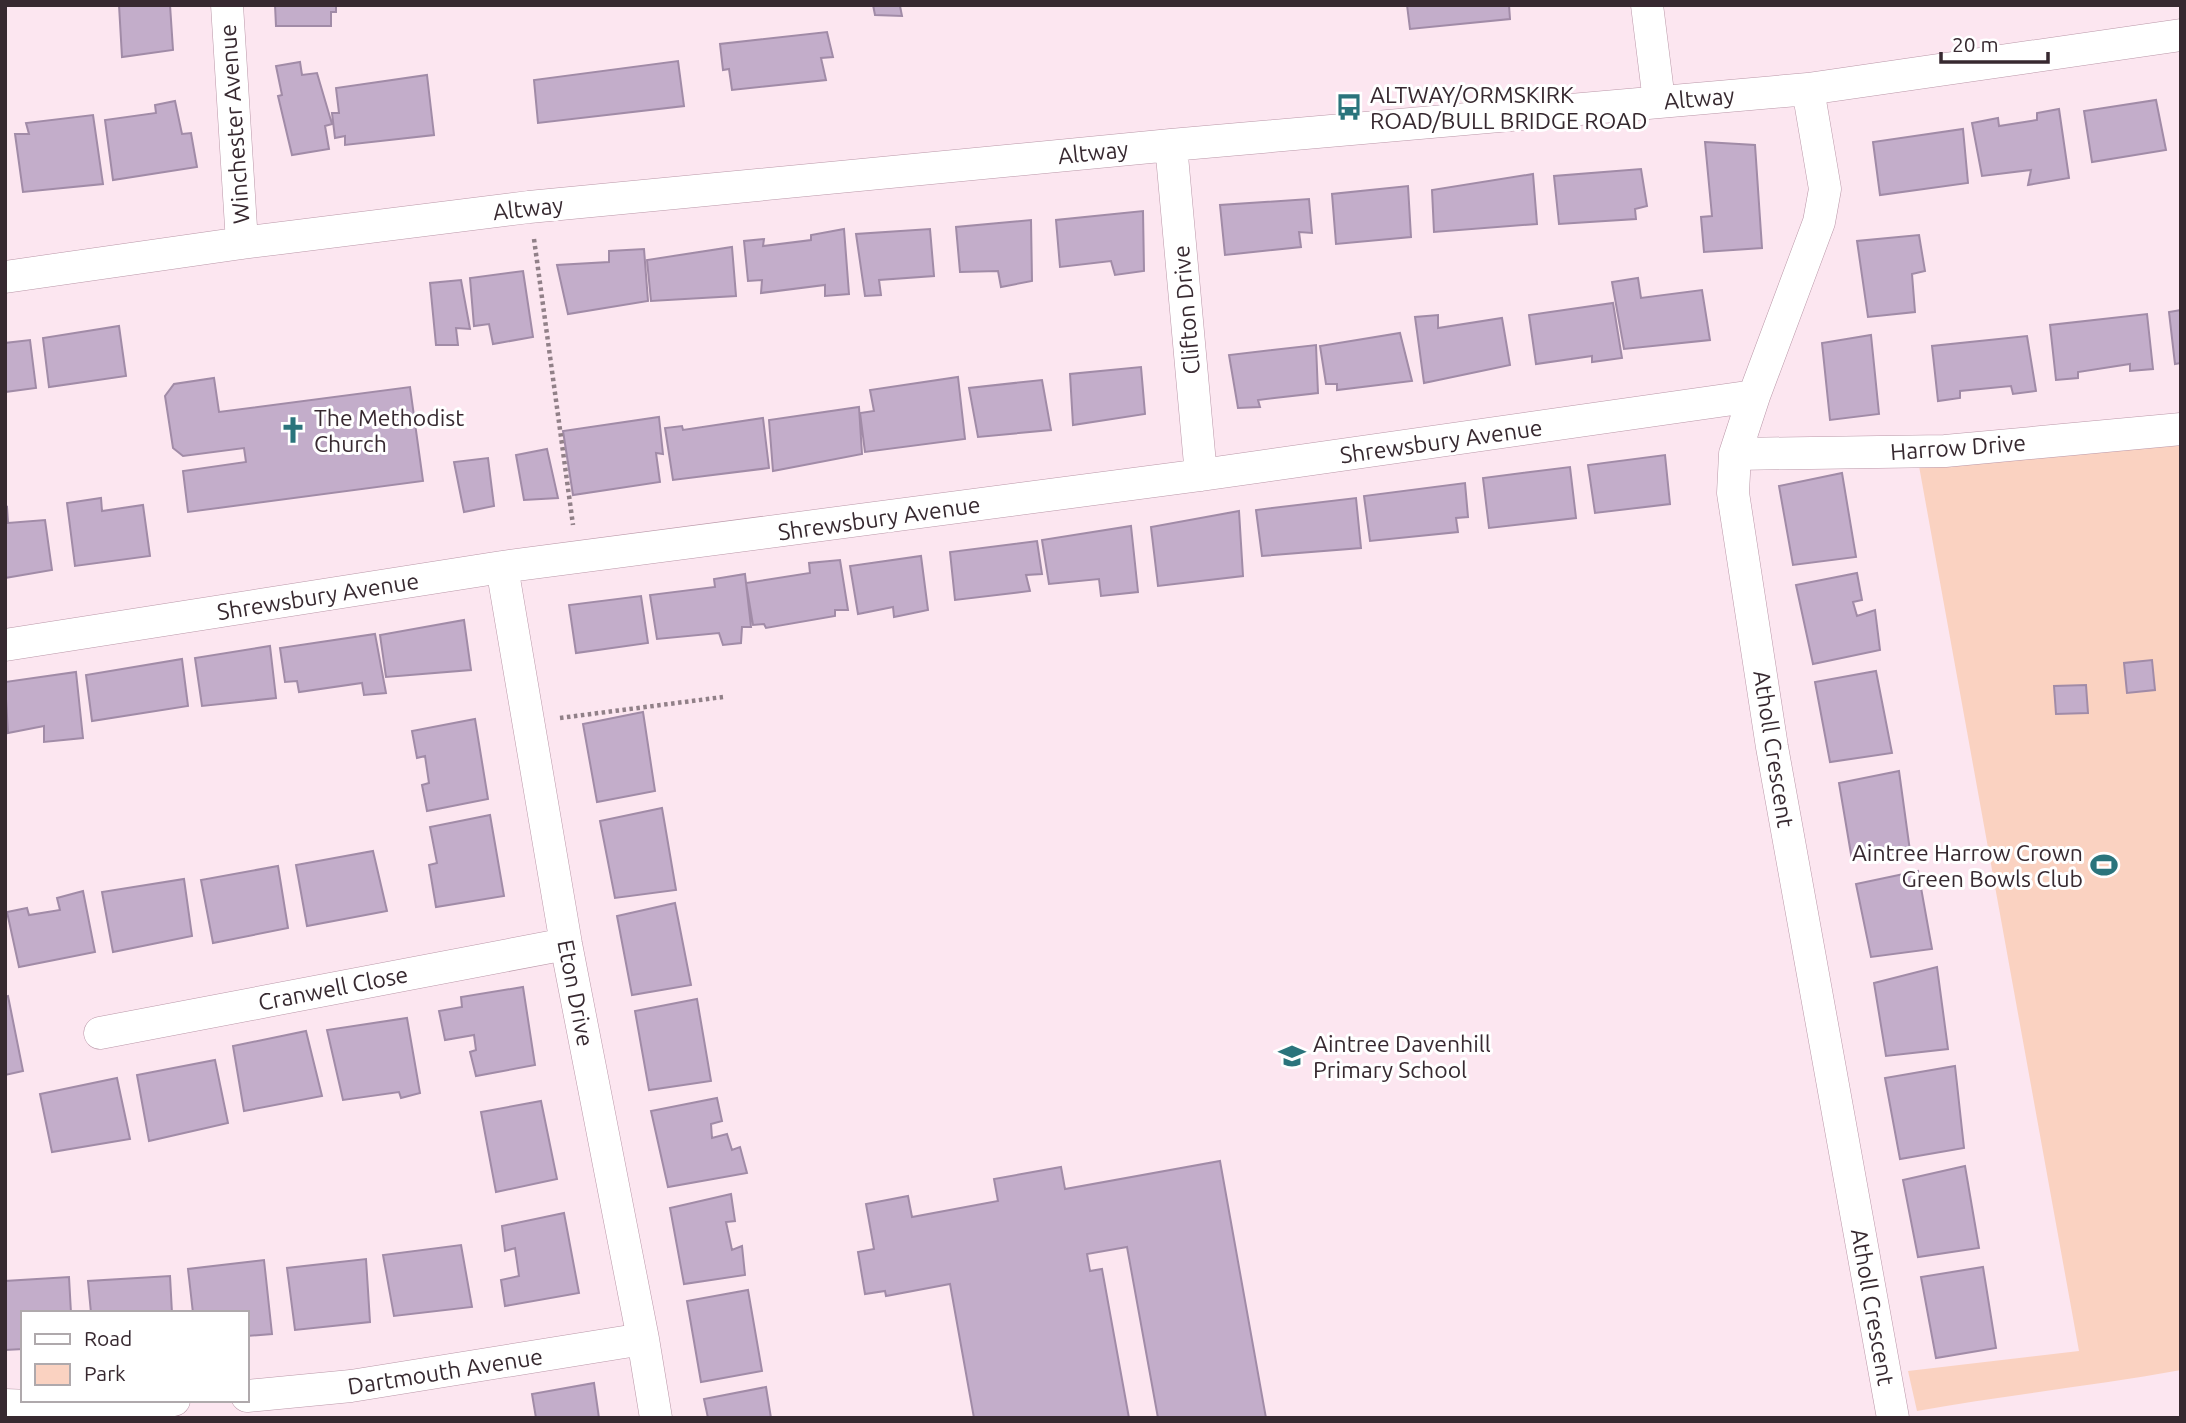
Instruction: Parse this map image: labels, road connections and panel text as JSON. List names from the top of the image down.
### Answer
{
  "streets": {
    "street": [
      "Altway",
      "Winchester Avenue",
      "Clifton Drive",
      "Shrewsbury Avenue",
      "Harrow Drive",
      "Atholl Crescent",
      "Cranwell Close",
      "Eton Drive",
      "Dartmouth Avenue"
    ]
  },
  "crossings": [
    ["Altway", "Winchester Avenue"],
    ["Altway", "Clifton Drive"],
    ["Altway", "Atholl Crescent"],
    ["Clifton Drive", "Shrewsbury Avenue"],
    ["Shrewsbury Avenue", "Atholl Crescent"],
    ["Shrewsbury Avenue", "Eton Drive"],
    ["Harrow Drive", "Atholl Crescent"],
    ["Cranwell Close", "Eton Drive"],
    ["Eton Drive", "Dartmouth Avenue"]
  ],
  "places": {
    "bus stop": ["ALTWAY/ORMSKIRK ROAD/BULL BRIDGE ROAD"],
    "church": ["The Methodist Church"],
    "sports": ["Aintree Harrow Crown Green Bowls Club"],
    "school or university": ["Aintree Davenhill Primary School"]
  },
  "legend": ["Road", "Park"],
  "scale_bar": "20 m"
}
